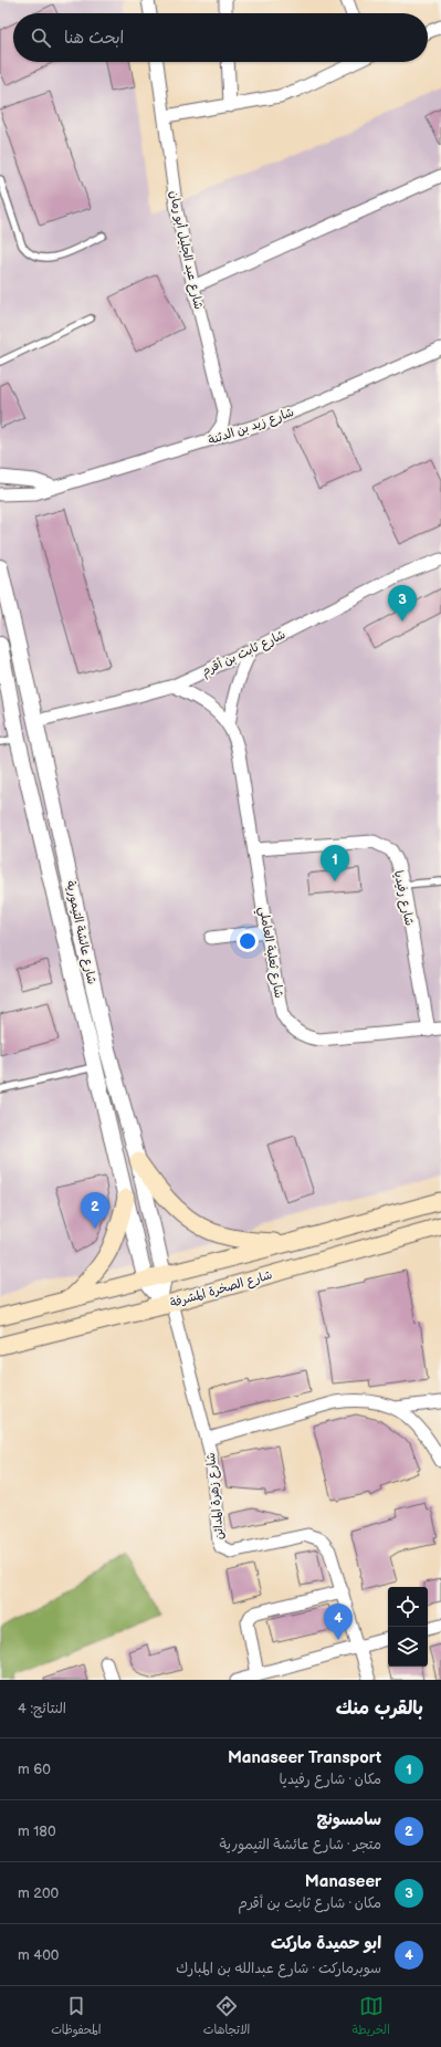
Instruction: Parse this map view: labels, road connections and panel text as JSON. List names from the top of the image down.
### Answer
{
  "streets": {
    "main road": ["شارع الصخرة المشرفة"],
    "street": [
      "شارع عبد الجليل أبو رمان",
      "شارع زيد بن الدثنة",
      "شارع ثابت بن أقرم",
      "شارع رفيديا",
      "شارع عائشة التيمورية",
      "شارع ثعلبة العاملي",
      "شارع زهرة المدائن"
    ]
  },
  "crossings": [
    ["شارع عبد الجليل أبو رمان", "شارع زيد بن الدثنة"],
    ["شارع ثابت بن أقرم", "شارع عائشة التيمورية"],
    ["شارع ثابت بن أقرم", "شارع ثعلبة العاملي"],
    ["شارع رفيديا", "شارع ثعلبة العاملي"],
    ["شارع عائشة التيمورية", "شارع الصخرة المشرفة"],
    ["شارع عائشة التيمورية", "شارع زهرة المدائن"],
    ["شارع الصخرة المشرفة", "شارع زهرة المدائن"]
  ],
  "page": {
    "search": "ابحث هنا",
    "pins": [
      "3",
      "1",
      "2",
      "4"
    ],
    "heading": ["بالقرب منك", "النتائج: 4"],
    "list": [
      {
        "mark": "1",
        "name": "Manaseer Transport",
        "note": "مكان · شارع رفيديا",
        "value": "60 m"
      },
      {
        "mark": "2",
        "name": "سامسونج",
        "note": "متجر · شارع عائشة التيمورية",
        "value": "180 m"
      },
      {
        "mark": "3",
        "name": "Manaseer",
        "note": "مكان · شارع ثابت بن أقرم",
        "value": "200 m"
      },
      {
        "mark": "4",
        "name": "ابو حميدة ماركت",
        "note": "سوبرماركت · شارع عبدالله بن المبارك",
        "value": "400 m"
      }
    ],
    "nav": ["الخريطة", "الاتجاهات", "المحفوظات"]
  }
}
